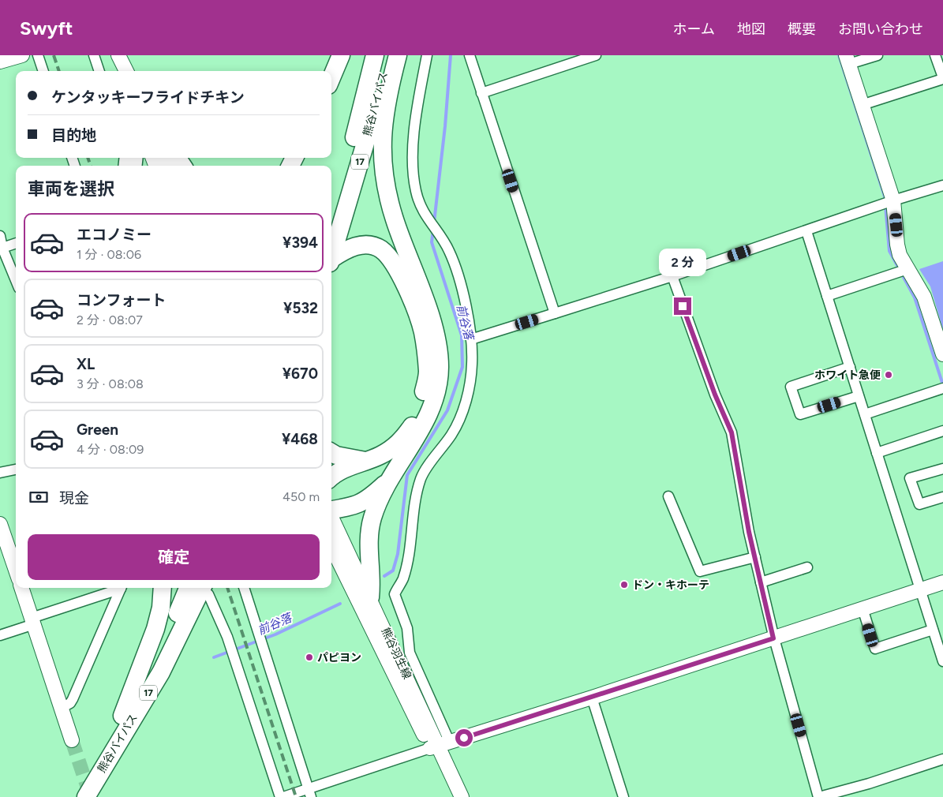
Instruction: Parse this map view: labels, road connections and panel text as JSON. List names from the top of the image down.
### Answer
{
  "streets": {
    "highway": ["熊谷バイパス", "17"],
    "street": ["熊谷羽生線"]
  },
  "water": ["前谷落"],
  "places": ["ホワイト急便", "ドン・キホーテ", "パピヨン"],
  "page": {
    "header": "Swyft",
    "nav": [
      "ホーム",
      "地図",
      "概要",
      "お問い合わせ"
    ],
    "banner": ["ケンタッキーフライドチキン", "目的地"],
    "heading": "車両を選択",
    "list": [
      {
        "name": "エコノミー",
        "note": "1 分 · 08:06",
        "value": "¥394"
      },
      {
        "name": "コンフォート",
        "note": "2 分 · 08:07",
        "value": "¥532"
      },
      {
        "name": "XL",
        "note": "3 分 · 08:08",
        "value": "¥670"
      },
      {
        "name": "Green",
        "note": "4 分 · 08:09",
        "value": "¥468"
      }
    ],
    "bubble": "2 分",
    "pay": ["現金", "450 m"],
    "buttons": "確定"
  }
}
